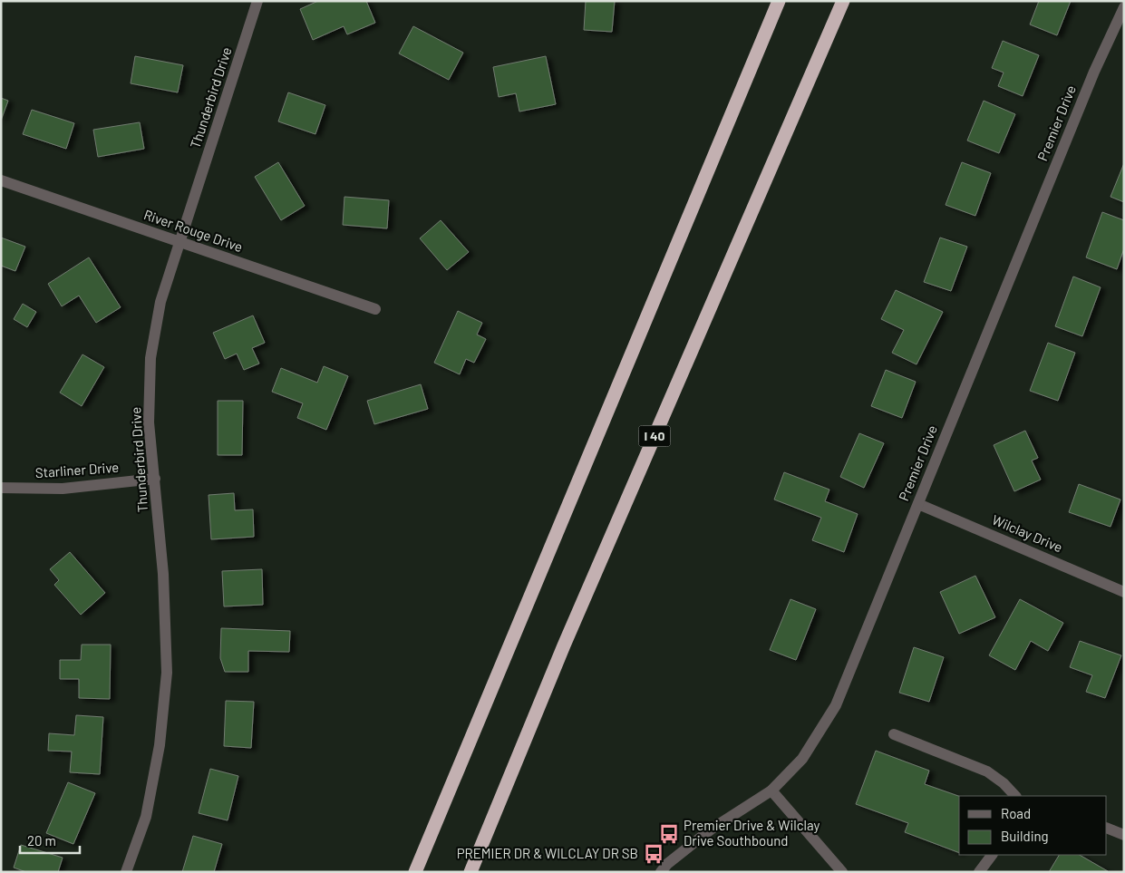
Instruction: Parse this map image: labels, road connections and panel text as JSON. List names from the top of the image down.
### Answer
{
  "streets": {
    "highway": ["I 40"],
    "street": [
      "Thunderbird Drive",
      "Premier Drive",
      "River Rouge Drive",
      "Starliner Drive",
      "Wilclay Drive"
    ]
  },
  "crossings": [
    ["Thunderbird Drive", "River Rouge Drive"],
    ["Thunderbird Drive", "Starliner Drive"],
    ["Premier Drive", "Wilclay Drive"]
  ],
  "places": {
    "bus stop": ["Premier Drive & Wilclay Drive Southbound", "PREMIER DR & WILCLAY DR SB"]
  },
  "legend": ["Road", "Building"],
  "scale_bar": "20 m"
}
